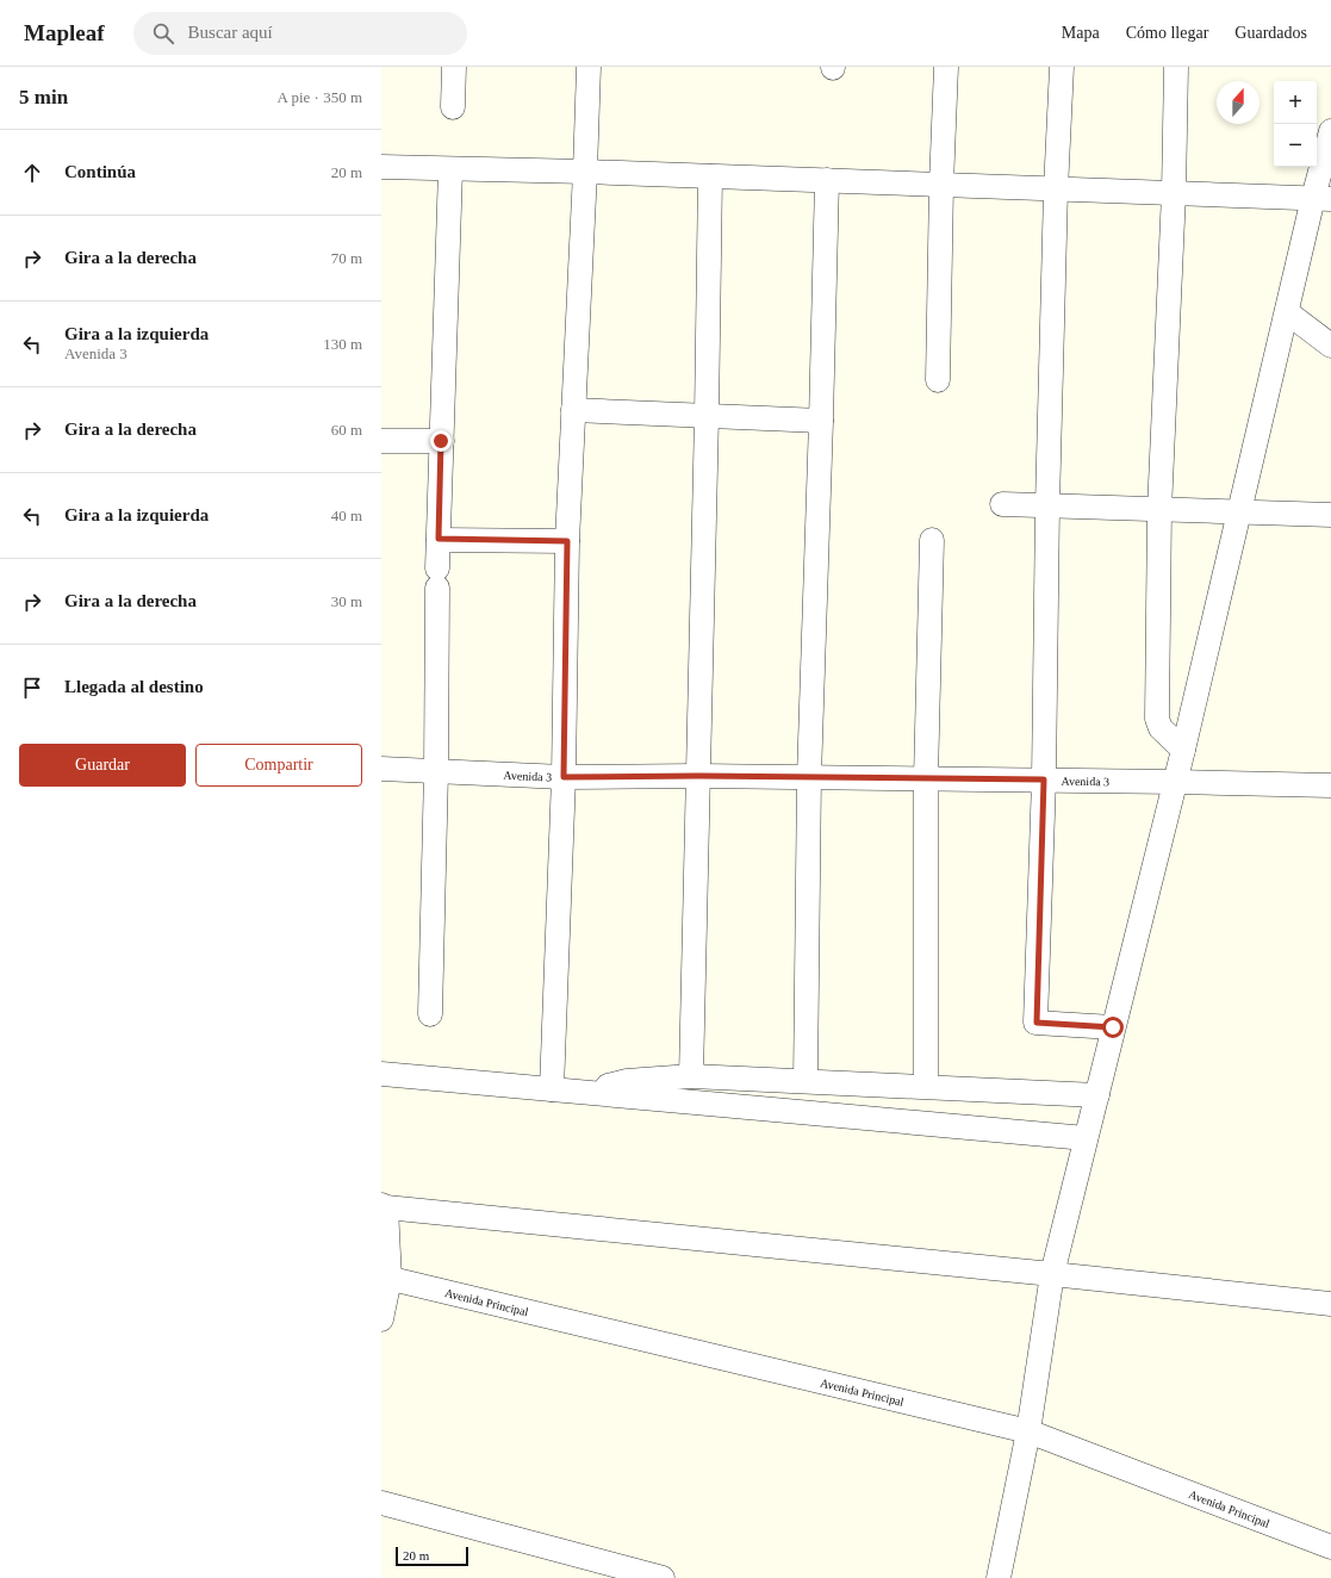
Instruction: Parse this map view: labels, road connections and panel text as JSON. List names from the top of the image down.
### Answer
{
  "streets": {
    "street": ["Avenida 3", "Avenida Principal"]
  },
  "scale_bar": "20 m",
  "north": "top",
  "page": {
    "header": "Mapleaf",
    "search": "Buscar aquí",
    "nav": ["Mapa", "Cómo llegar", "Guardados"],
    "heading": ["5 min", "A pie · 350 m"],
    "map_buttons": ["+", "−"],
    "list": [
      ["Continúa", "20 m"],
      ["Gira a la derecha", "70 m"],
      ["Gira a la izquierda", "Avenida 3", "130 m"],
      ["Gira a la derecha", "60 m"],
      ["Gira a la izquierda", "40 m"],
      ["Gira a la derecha", "30 m"],
      "Llegada al destino"
    ],
    "buttons": ["Guardar", "Compartir"],
    "scale": "20 m"
  }
}
